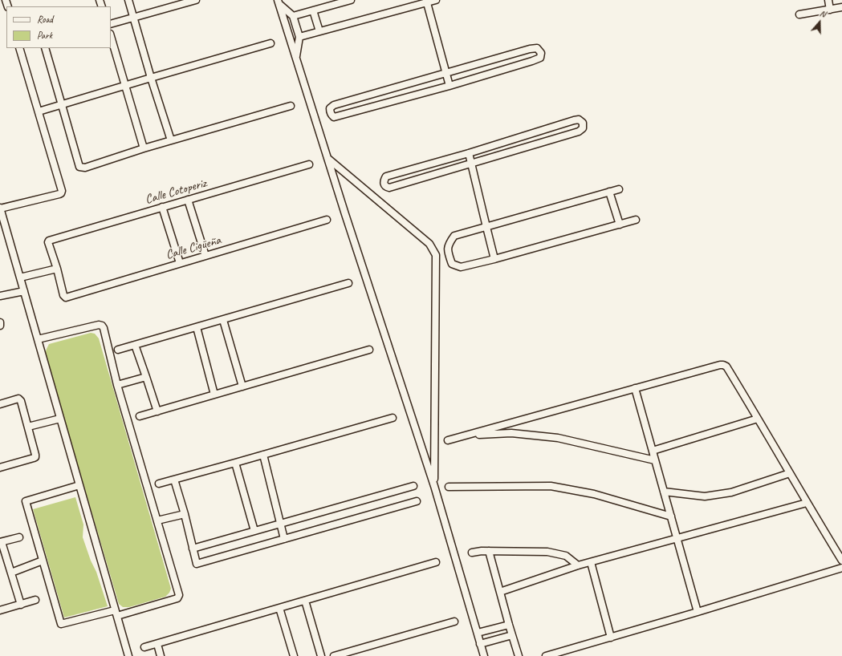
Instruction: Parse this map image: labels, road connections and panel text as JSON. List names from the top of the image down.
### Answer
{
  "streets": {
    "street": ["Calle Cotoperiz", "Calle Cigüeña"]
  },
  "crossings": [
    ["Calle Cotoperiz", "Calle Cigüeña"]
  ],
  "legend": ["Road", "Park"],
  "north": "top"
}
